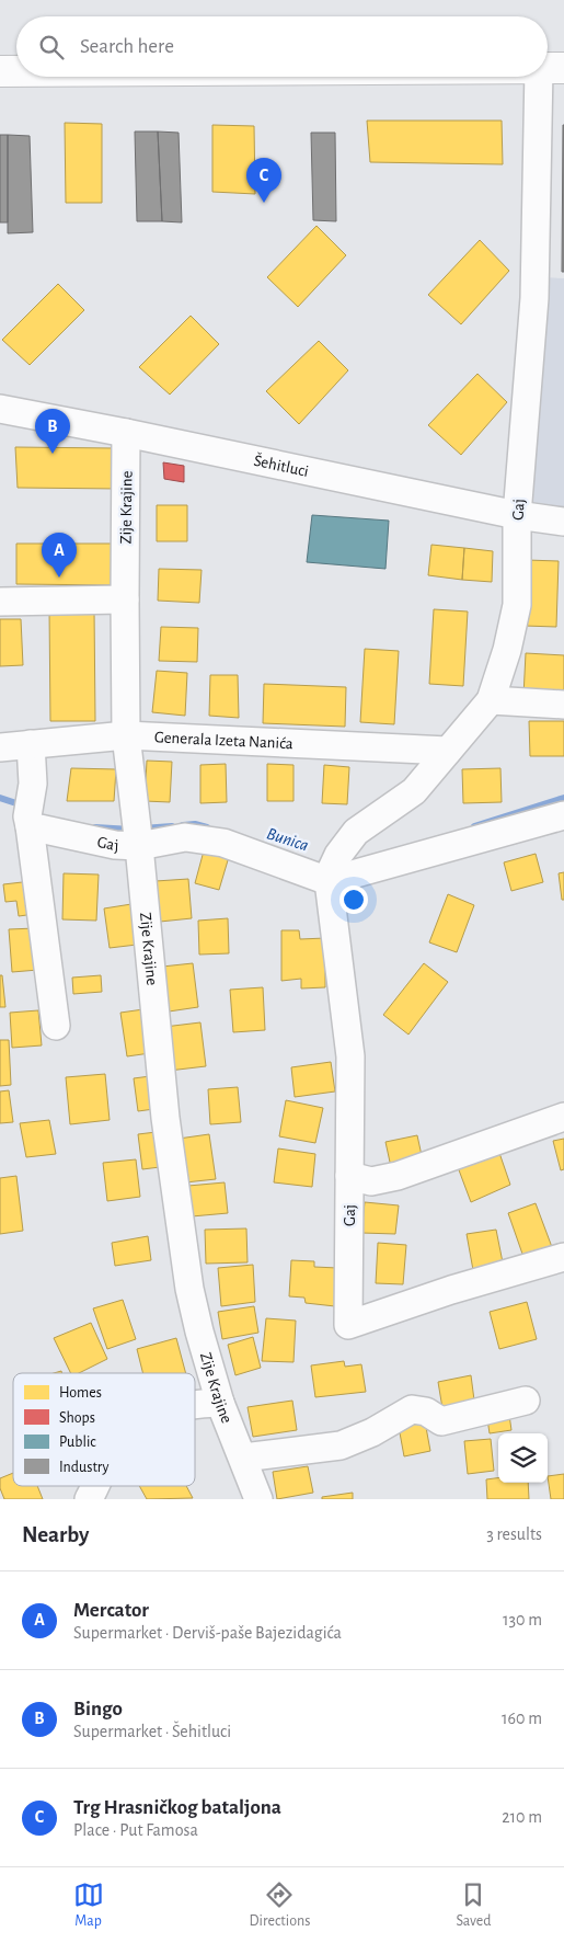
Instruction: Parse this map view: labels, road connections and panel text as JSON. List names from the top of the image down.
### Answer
{
  "streets": {
    "street": [
      "Šehitluci",
      "Zije Krajine",
      "Gaj",
      "Generala Izeta Nanića"
    ]
  },
  "crossings": [
    ["Šehitluci", "Zije Krajine"],
    ["Šehitluci", "Gaj"],
    ["Zije Krajine", "Gaj"],
    ["Zije Krajine", "Generala Izeta Nanića"],
    ["Gaj", "Generala Izeta Nanića"]
  ],
  "water": ["Bunica"],
  "legend": [
    "Homes",
    "Shops",
    "Public",
    "Industry"
  ],
  "page": {
    "search": "Search here",
    "pins": ["C", "B", "A"],
    "heading": ["Nearby", "3 results"],
    "list": [
      {
        "mark": "A",
        "name": "Mercator",
        "note": "Supermarket · Derviš-paše Bajezidagića",
        "value": "130 m"
      },
      {
        "mark": "B",
        "name": "Bingo",
        "note": "Supermarket · Šehitluci",
        "value": "160 m"
      },
      {
        "mark": "C",
        "name": "Trg Hrasničkog bataljona",
        "note": "Place · Put Famosa",
        "value": "210 m"
      }
    ],
    "nav": ["Map", "Directions", "Saved"]
  }
}
